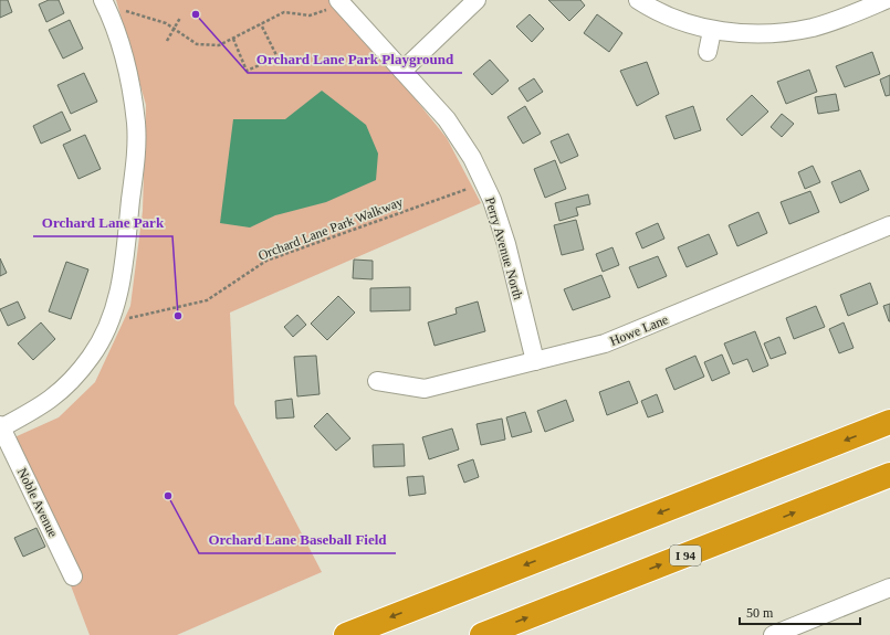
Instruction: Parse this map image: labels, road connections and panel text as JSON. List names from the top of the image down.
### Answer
{
  "streets": {
    "highway": ["I 94"],
    "street": ["Perry Avenue North", "Howe Lane", "Noble Avenue"],
    "path": ["Orchard Lane Park Walkway"]
  },
  "crossings": [
    ["Perry Avenue North", "Howe Lane"]
  ],
  "places": ["Orchard Lane Park Playground", "Orchard Lane Park", "Orchard Lane Baseball Field"],
  "scale_bar": "50 m"
}
